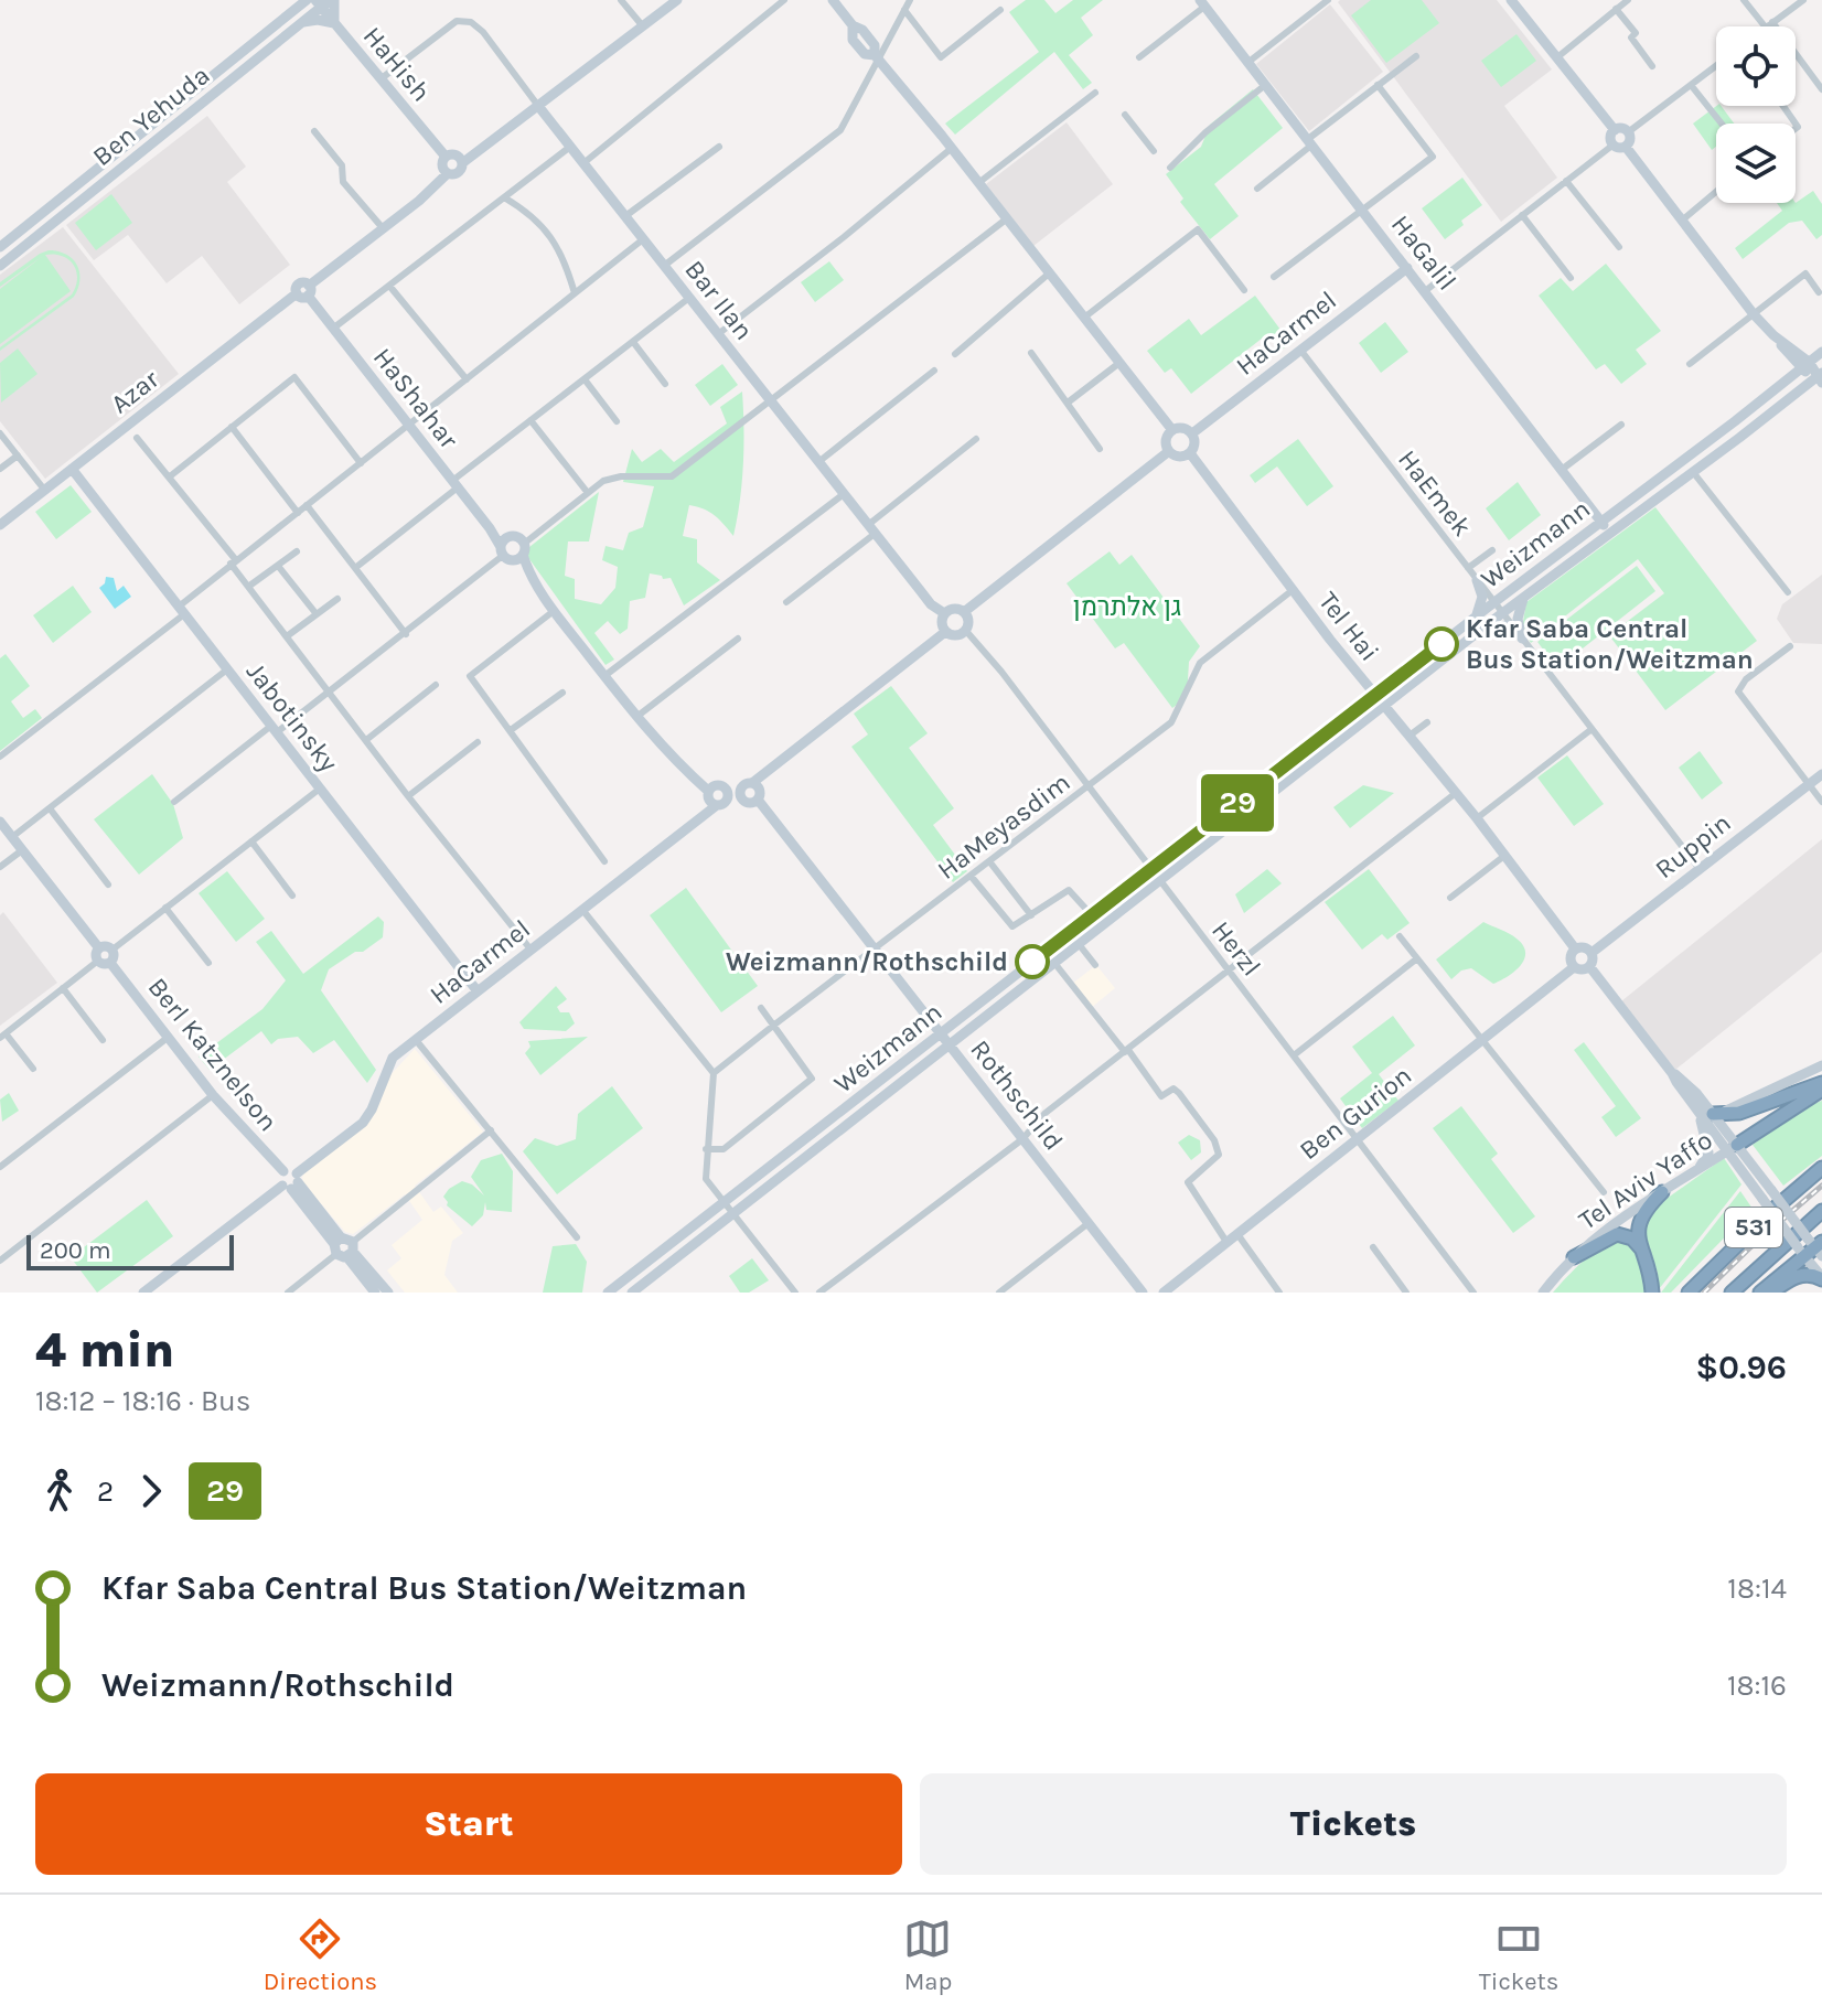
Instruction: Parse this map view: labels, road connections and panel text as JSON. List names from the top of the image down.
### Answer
{
  "streets": {
    "highway": ["531"],
    "street": [
      "HaHish",
      "Ben Yehuda",
      "HaGalil",
      "Bar Ilan",
      "HaCarmel",
      "Azar",
      "HaShahar",
      "HaEmek",
      "Weizmann",
      "Tel Hai",
      "Jabotinsky",
      "HaMeyasdim",
      "Ruppin",
      "Herzl",
      "Berl Katznelson",
      "Rothschild",
      "Ben Gurion",
      "Tel Aviv Yaffo"
    ]
  },
  "crossings": [
    ["HaHish", "Ben Yehuda"],
    ["HaHish", "Bar Ilan"],
    ["HaHish", "Azar"],
    ["HaGalil", "HaCarmel"],
    ["HaGalil", "Weizmann"],
    ["Bar Ilan", "Herzl"],
    ["HaCarmel", "HaShahar"],
    ["HaCarmel", "HaEmek"],
    ["HaCarmel", "Tel Hai"],
    ["HaCarmel", "Jabotinsky"],
    ["HaCarmel", "Berl Katznelson"],
    ["Azar", "HaShahar"],
    ["Azar", "Jabotinsky"],
    ["HaEmek", "Weizmann"],
    ["HaEmek", "Ruppin"],
    ["Weizmann", "Tel Hai"],
    ["Weizmann", "Herzl"],
    ["Weizmann", "Rothschild"],
    ["Tel Hai", "HaMeyasdim"],
    ["Tel Hai", "Ruppin"],
    ["Tel Hai", "Ben Gurion"],
    ["HaMeyasdim", "Herzl"],
    ["HaMeyasdim", "Rothschild"],
    ["Ruppin", "Ben Gurion"],
    ["Herzl", "Ben Gurion"]
  ],
  "parks": ["גן אלתרמן"],
  "places": ["Kfar Saba Central Bus Station/Weitzman", "Weizmann/Rothschild"],
  "lines": ["bus line 29"],
  "scale_bar": "200 m",
  "page": {
    "on_map": "29",
    "scale": "200 m",
    "heading": ["4 min", "18:12 – 18:16 · Bus", "$0.96"],
    "legs": ["2", "29"],
    "list": [
      {
        "name": "Kfar Saba Central Bus Station/Weitzman",
        "value": "18:14"
      },
      {
        "name": "Weizmann/Rothschild",
        "value": "18:16"
      }
    ],
    "buttons": ["Start", "Tickets"],
    "tabs": ["Directions", "Map", "Tickets"]
  }
}
